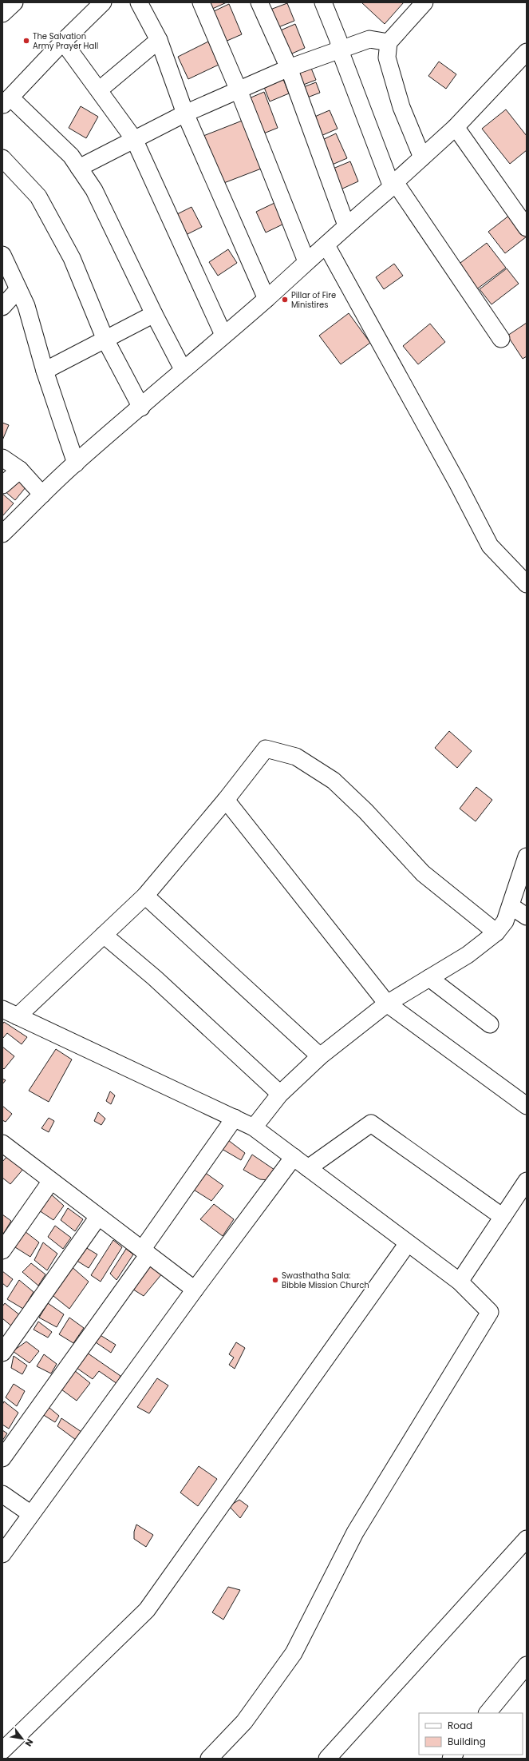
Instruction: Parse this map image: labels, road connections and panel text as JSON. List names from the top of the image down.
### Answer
{
  "places": ["The Salvation Army Prayer Hall", "Pillar of Fire Ministires", "Swasthatha Sala: Bibble Mission Church"],
  "legend": ["Road", "Building"],
  "north": "bottom right"
}
